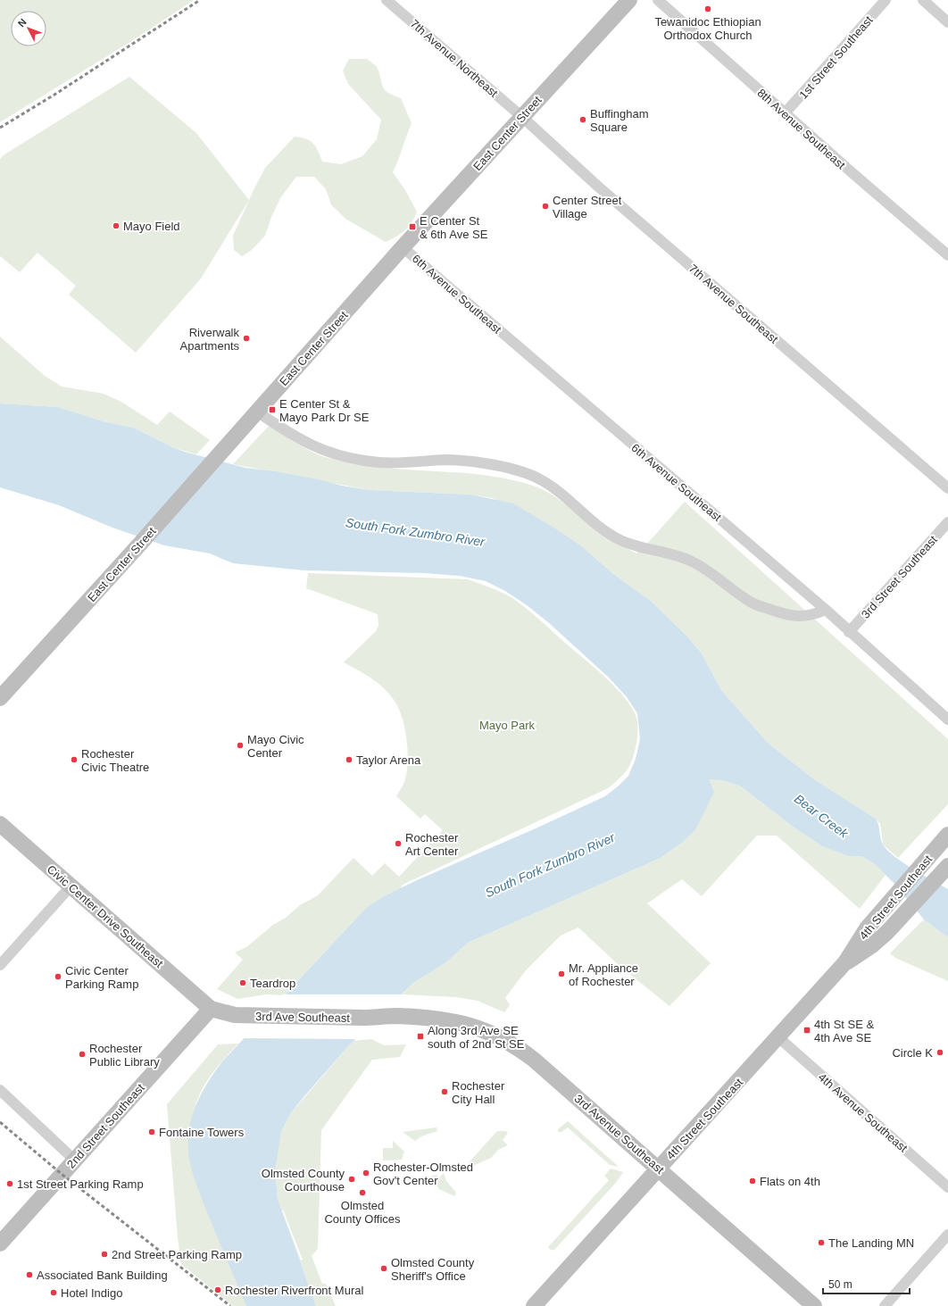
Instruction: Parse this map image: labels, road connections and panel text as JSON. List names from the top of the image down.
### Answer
{
  "streets": {
    "main road": [
      "East Center Street",
      "4th Street Southeast",
      "Civic Center Drive Southeast",
      "3rd Ave Southeast",
      "2nd Street Southeast",
      "3rd Avenue Southeast"
    ],
    "street": [
      "1st Street Southeast",
      "7th Avenue Northeast",
      "8th Avenue Southeast",
      "6th Avenue Southeast",
      "7th Avenue Southeast",
      "3rd Street Southeast",
      "4th Avenue Southeast"
    ]
  },
  "crossings": [
    ["1st Street Southeast", "8th Avenue Southeast"],
    ["7th Avenue Northeast", "East Center Street"],
    ["7th Avenue Northeast", "7th Avenue Southeast"],
    ["East Center Street", "6th Avenue Southeast"],
    ["East Center Street", "7th Avenue Southeast"],
    ["6th Avenue Southeast", "3rd Street Southeast"],
    ["4th Street Southeast", "4th Avenue Southeast"],
    ["4th Street Southeast", "3rd Avenue Southeast"],
    ["Civic Center Drive Southeast", "3rd Ave Southeast"],
    ["Civic Center Drive Southeast", "2nd Street Southeast"],
    ["3rd Ave Southeast", "2nd Street Southeast"],
    ["3rd Ave Southeast", "3rd Avenue Southeast"]
  ],
  "water": ["South Fork Zumbro River", "Bear Creek"],
  "parks": ["Mayo Park"],
  "places": {
    "other": [
      "Tewanidoc Ethiopian Orthodox Church",
      "Buffingham Square",
      "Center Street Village",
      "Mayo Field",
      "Riverwalk Apartments",
      "Mayo Civic Center",
      "Rochester Civic Theatre",
      "Taylor Arena",
      "Rochester Art Center",
      "Mr. Appliance of Rochester",
      "Civic Center Parking Ramp",
      "Teardrop",
      "Circle K",
      "Rochester Public Library",
      "Rochester City Hall",
      "Fontaine Towers",
      "Rochester-Olmsted Gov't Center",
      "Olmsted County Courthouse",
      "Flats on 4th",
      "1st Street Parking Ramp",
      "Olmsted County Offices",
      "The Landing MN",
      "2nd Street Parking Ramp",
      "Olmsted County Sheriff's Office",
      "Associated Bank Building",
      "Rochester Riverfront Mural",
      "Hotel Indigo"
    ],
    "transit": [
      "E Center St & 6th Ave SE",
      "E Center St & Mayo Park Dr SE",
      "4th St SE & 4th Ave SE",
      "Along 3rd Ave SE south of 2nd St SE"
    ]
  },
  "scale_bar": "50 m",
  "north": "top left"
}
